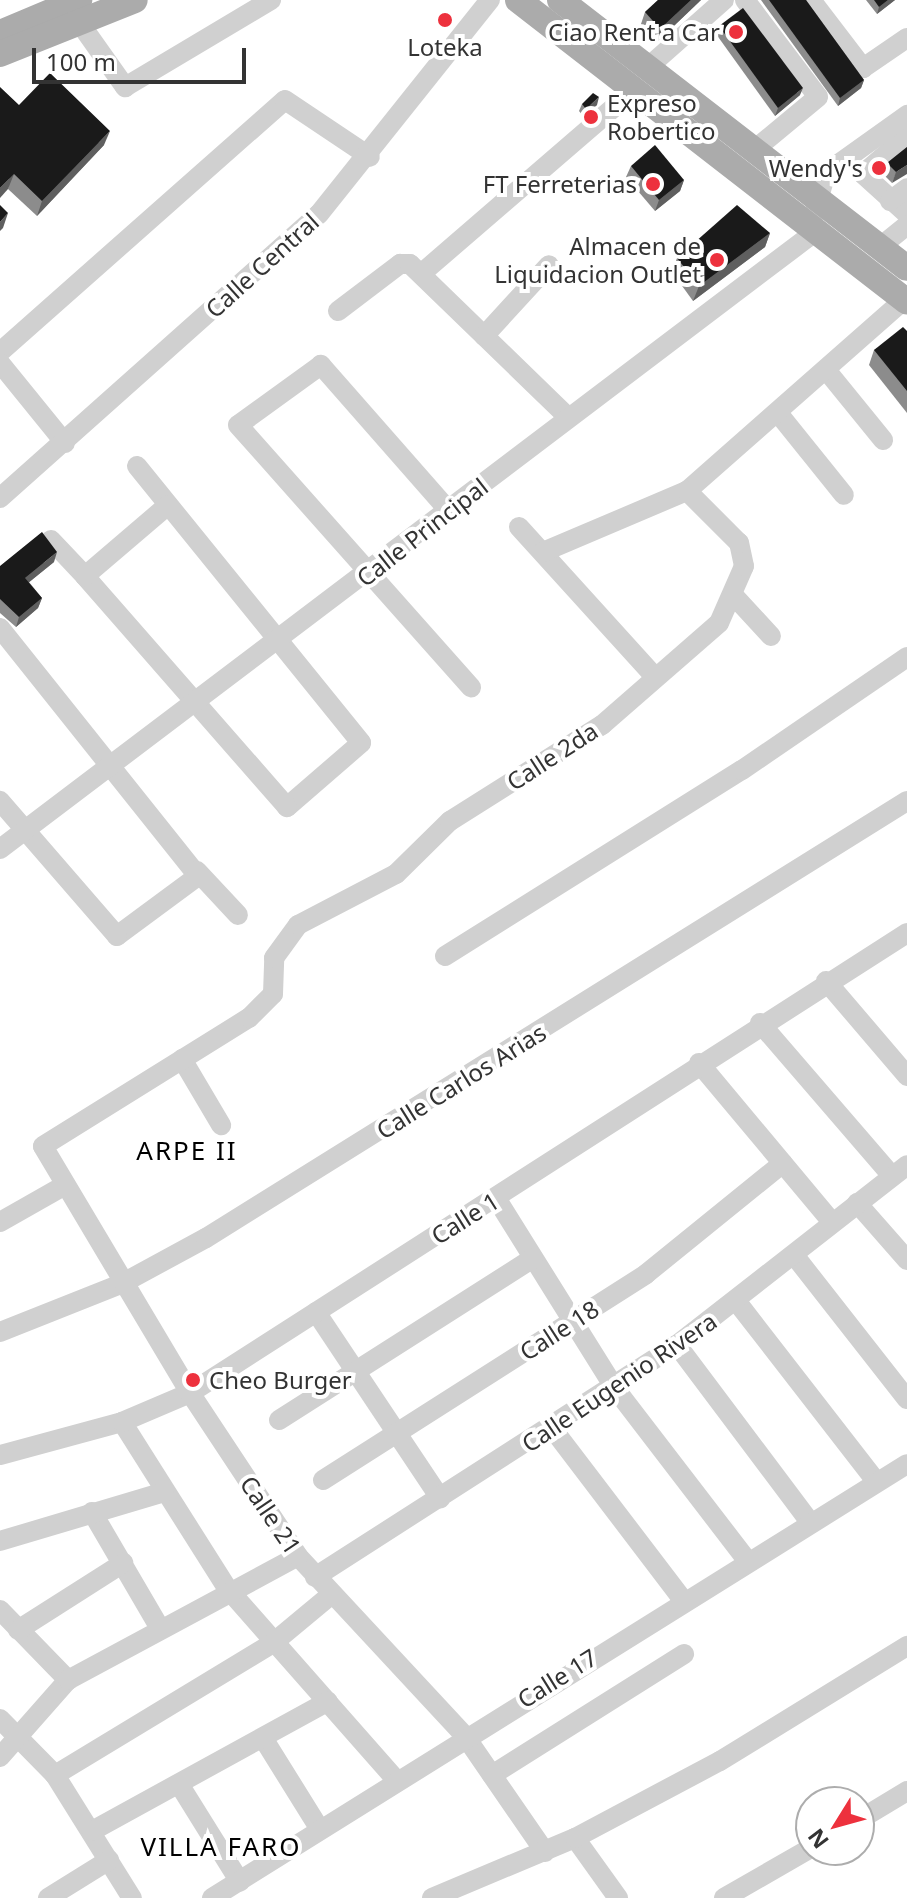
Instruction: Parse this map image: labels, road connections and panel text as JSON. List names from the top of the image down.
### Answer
{
  "streets": {
    "street": [
      "Calle Central",
      "Calle Principal",
      "Calle 2da",
      "Calle Carlos Arias",
      "Calle 1",
      "Calle 18",
      "Calle Eugenio Rivera",
      "Calle 21",
      "Calle 17"
    ]
  },
  "crossings": [
    ["Calle 2da", "Calle 21"],
    ["Calle Carlos Arias", "Calle 21"],
    ["Calle 1", "Calle 21"],
    ["Calle Eugenio Rivera", "Calle 21"],
    ["Calle 21", "Calle 17"]
  ],
  "districts": ["ARPE II", "VILLA FARO"],
  "places": [
    "Loteka",
    "Ciao Rent a Car",
    "Expreso Robertico",
    "Wendy's",
    "FT Ferreterias",
    "Almacen de Liquidacion Outlet",
    "Cheo Burger"
  ],
  "scale_bar": "100 m",
  "north": "bottom left"
}
